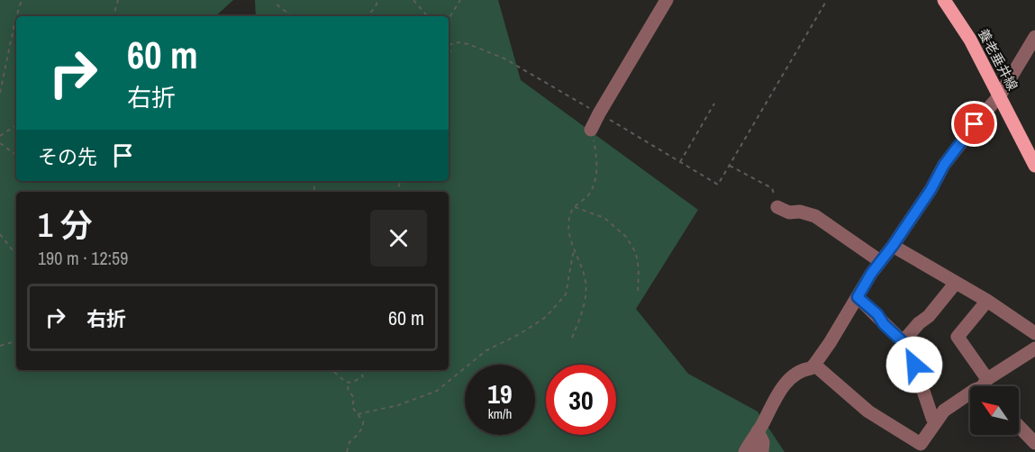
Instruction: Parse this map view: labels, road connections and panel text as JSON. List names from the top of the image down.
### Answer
{
  "streets": {
    "main road": ["養老垂井線"]
  },
  "north": "top left",
  "page": {
    "turn": ["60 m", "右折"],
    "then": "その先",
    "heading": ["1 分", "190 m · 12:59"],
    "list": [
      {
        "name": "右折",
        "value": "60 m"
      }
    ],
    "speed": "19 km/h",
    "limit": "30"
  }
}
